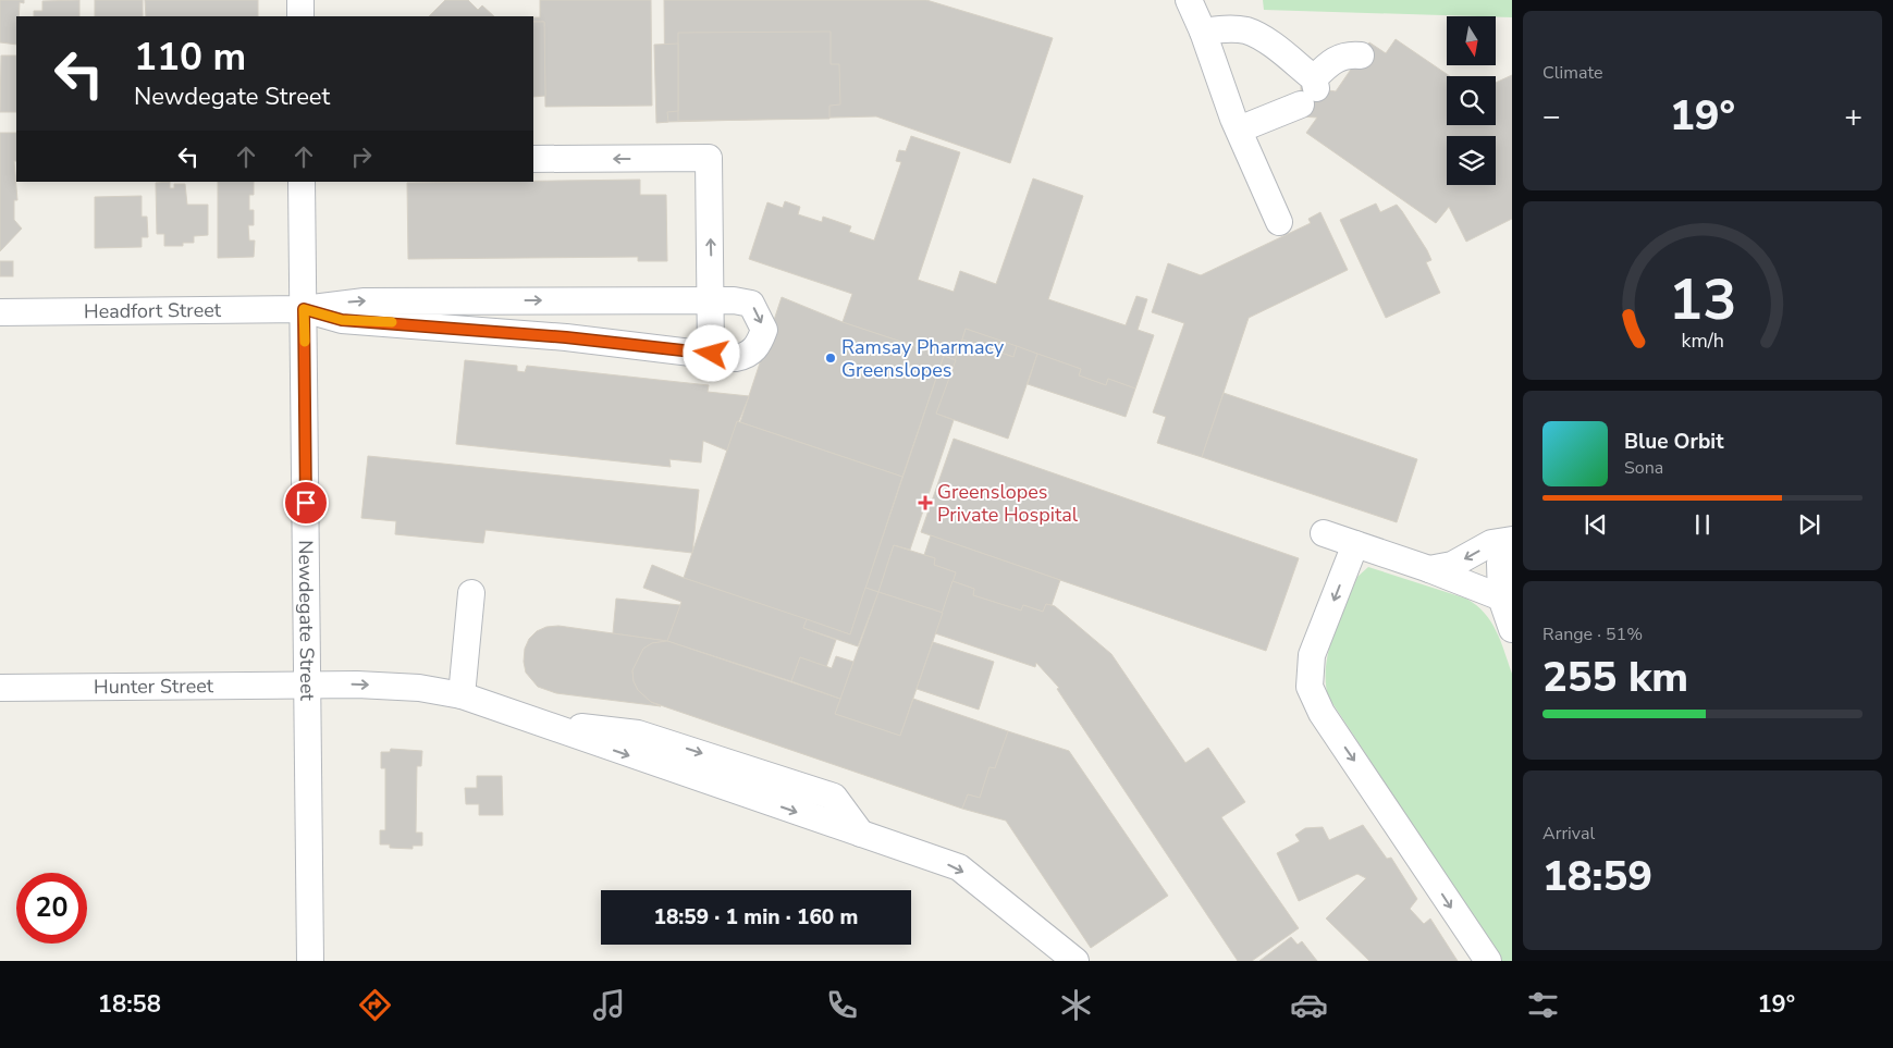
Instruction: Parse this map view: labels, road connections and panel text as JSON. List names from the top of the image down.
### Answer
{
  "streets": {
    "street": ["Headfort Street", "Newdegate Street", "Hunter Street"]
  },
  "crossings": [
    ["Headfort Street", "Newdegate Street"],
    ["Newdegate Street", "Hunter Street"]
  ],
  "one_way": ["Hunter Street"],
  "places": {
    "other": ["Ramsay Pharmacy Greenslopes"],
    "health": ["Greenslopes Private Hospital"]
  },
  "north": "bottom",
  "page": {
    "tile": [
      "Climate",
      ["Range · 51%", "255 km"],
      ["Arrival", "18:59"]
    ],
    "turn": ["110 m", "Newdegate Street"],
    "heat": ["−", "19°", "+"],
    "song": ["Blue Orbit", "Sona"],
    "limit": "20",
    "trip": "18:59 · 1 min · 160 m",
    "tabs": ["18:58", "19°"],
    "gauge": ["13", "km/h"]
  }
}
